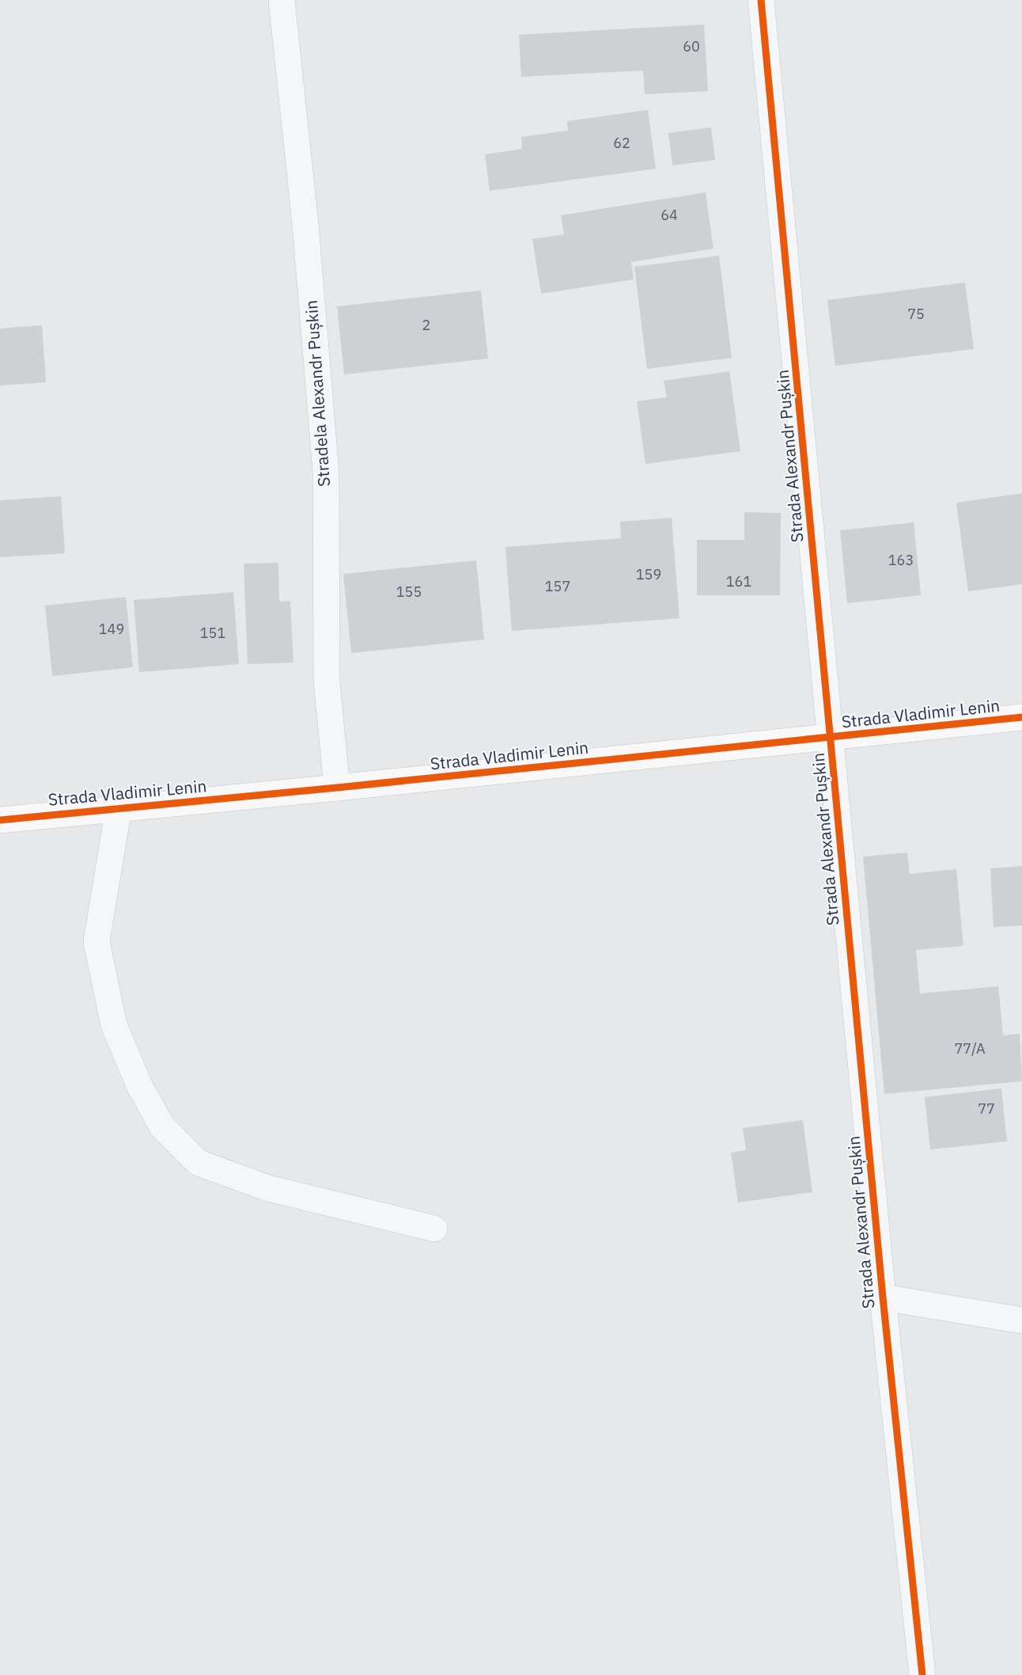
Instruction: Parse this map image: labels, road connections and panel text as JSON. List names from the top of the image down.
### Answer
{
  "streets": {
    "main road": ["Strada Vladimir Lenin"],
    "street": ["Stradela Alexandr Pușkin", "Strada Alexandr Pușkin"]
  },
  "crossings": [
    ["Stradela Alexandr Pușkin", "Strada Vladimir Lenin"],
    ["Strada Alexandr Pușkin", "Strada Vladimir Lenin"]
  ],
  "house_numbers": [
    "60",
    "62",
    "64",
    "75",
    "2",
    "163",
    "159",
    "161",
    "157",
    "155",
    "149",
    "151",
    "77/A",
    "77"
  ]
}
